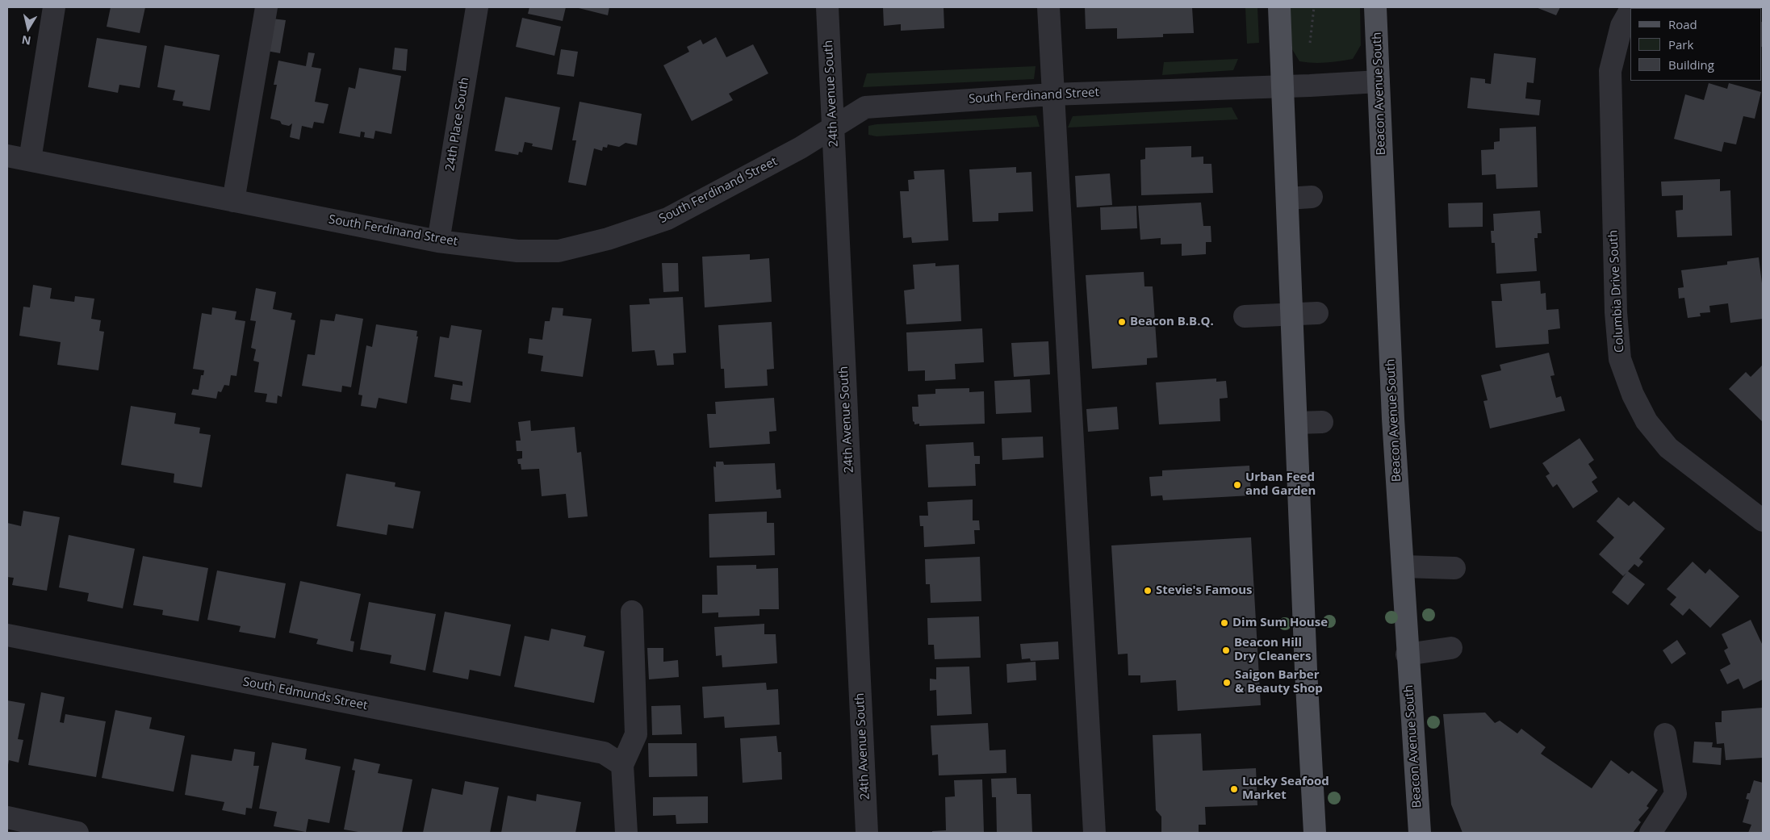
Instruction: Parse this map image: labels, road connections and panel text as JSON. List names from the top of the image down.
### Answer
{
  "streets": {
    "main road": ["Beacon Avenue South"],
    "street": [
      "24th Avenue South",
      "South Ferdinand Street",
      "24th Place South",
      "Columbia Drive South",
      "South Edmunds Street"
    ]
  },
  "crossings": [
    ["24th Avenue South", "South Ferdinand Street"],
    ["Beacon Avenue South", "South Ferdinand Street"],
    ["South Ferdinand Street", "24th Place South"]
  ],
  "places": [
    "Beacon B.B.Q.",
    "Urban Feed and Garden",
    "Stevie's Famous",
    "Dim Sum House",
    "Beacon Hill Dry Cleaners",
    "Saigon Barber & Beauty Shop",
    "Lucky Seafood Market"
  ],
  "legend": ["Road", "Park", "Building"],
  "north": "bottom"
}
